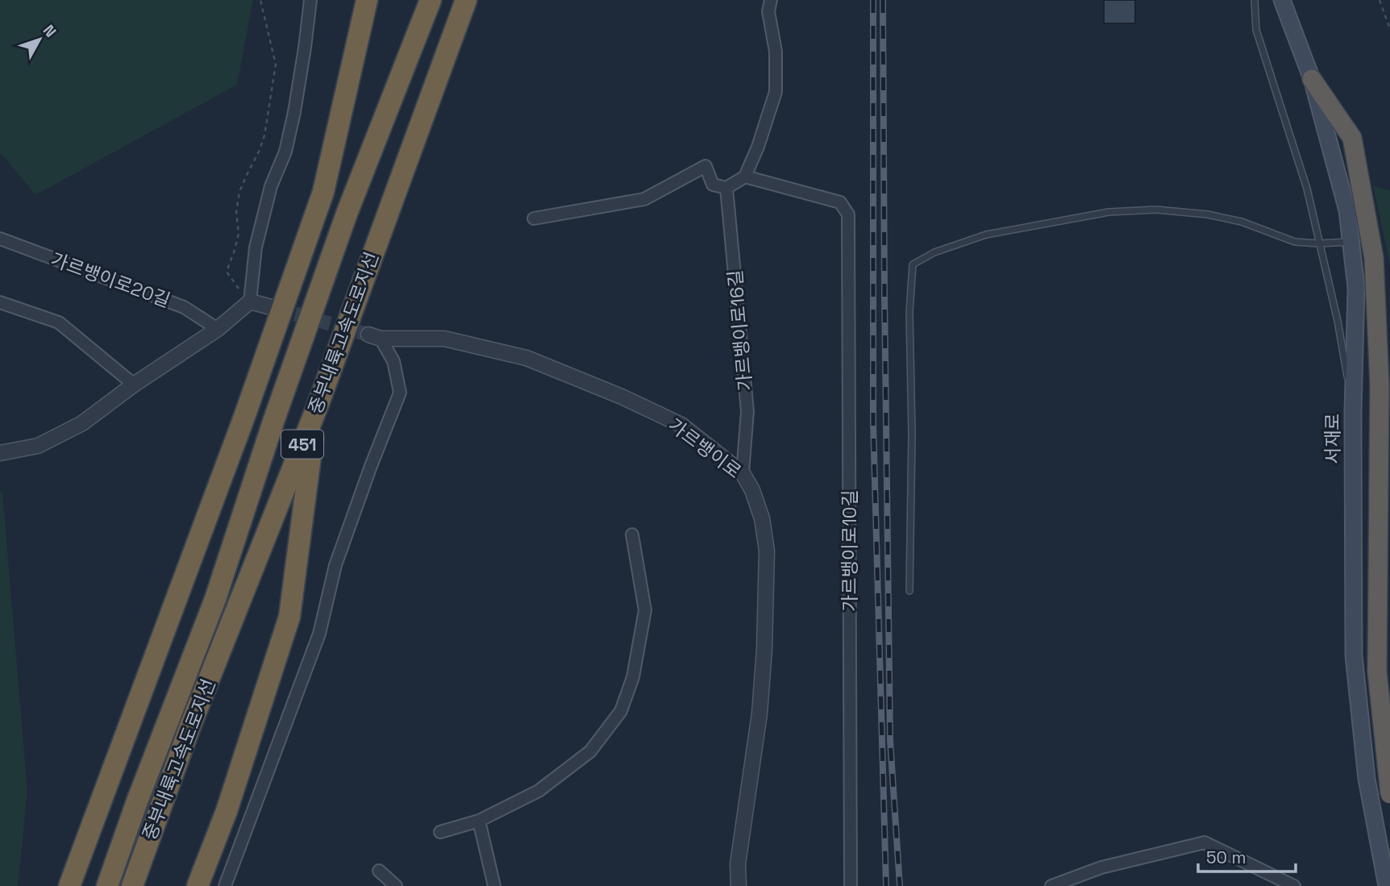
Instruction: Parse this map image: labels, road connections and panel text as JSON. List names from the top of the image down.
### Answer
{
  "streets": {
    "highway": ["중부내륙고속도로지선", "451"],
    "main road": ["서재로"],
    "street": [
      "가르뱅이로20길",
      "가르뱅이로16길",
      "가르뱅이로",
      "가르뱅이로10길"
    ]
  },
  "crossings": [
    ["가르뱅이로16길", "가르뱅이로"]
  ],
  "scale_bar": "50 m",
  "north": "top right"
}
